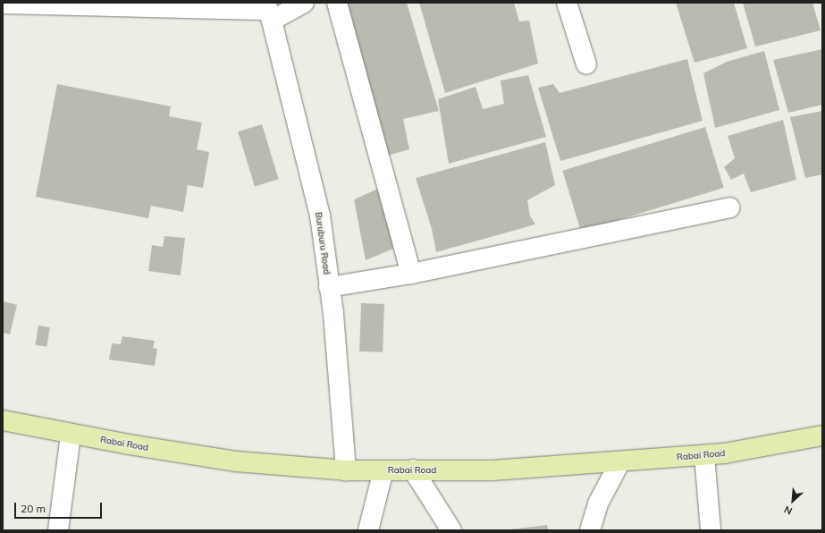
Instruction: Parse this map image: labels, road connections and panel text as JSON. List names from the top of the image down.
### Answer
{
  "streets": {
    "main road": ["Rabai Road"],
    "street": ["Buruburu Road"]
  },
  "crossings": [
    ["Buruburu Road", "Rabai Road"]
  ],
  "scale_bar": "20 m",
  "north": "bottom left"
}
